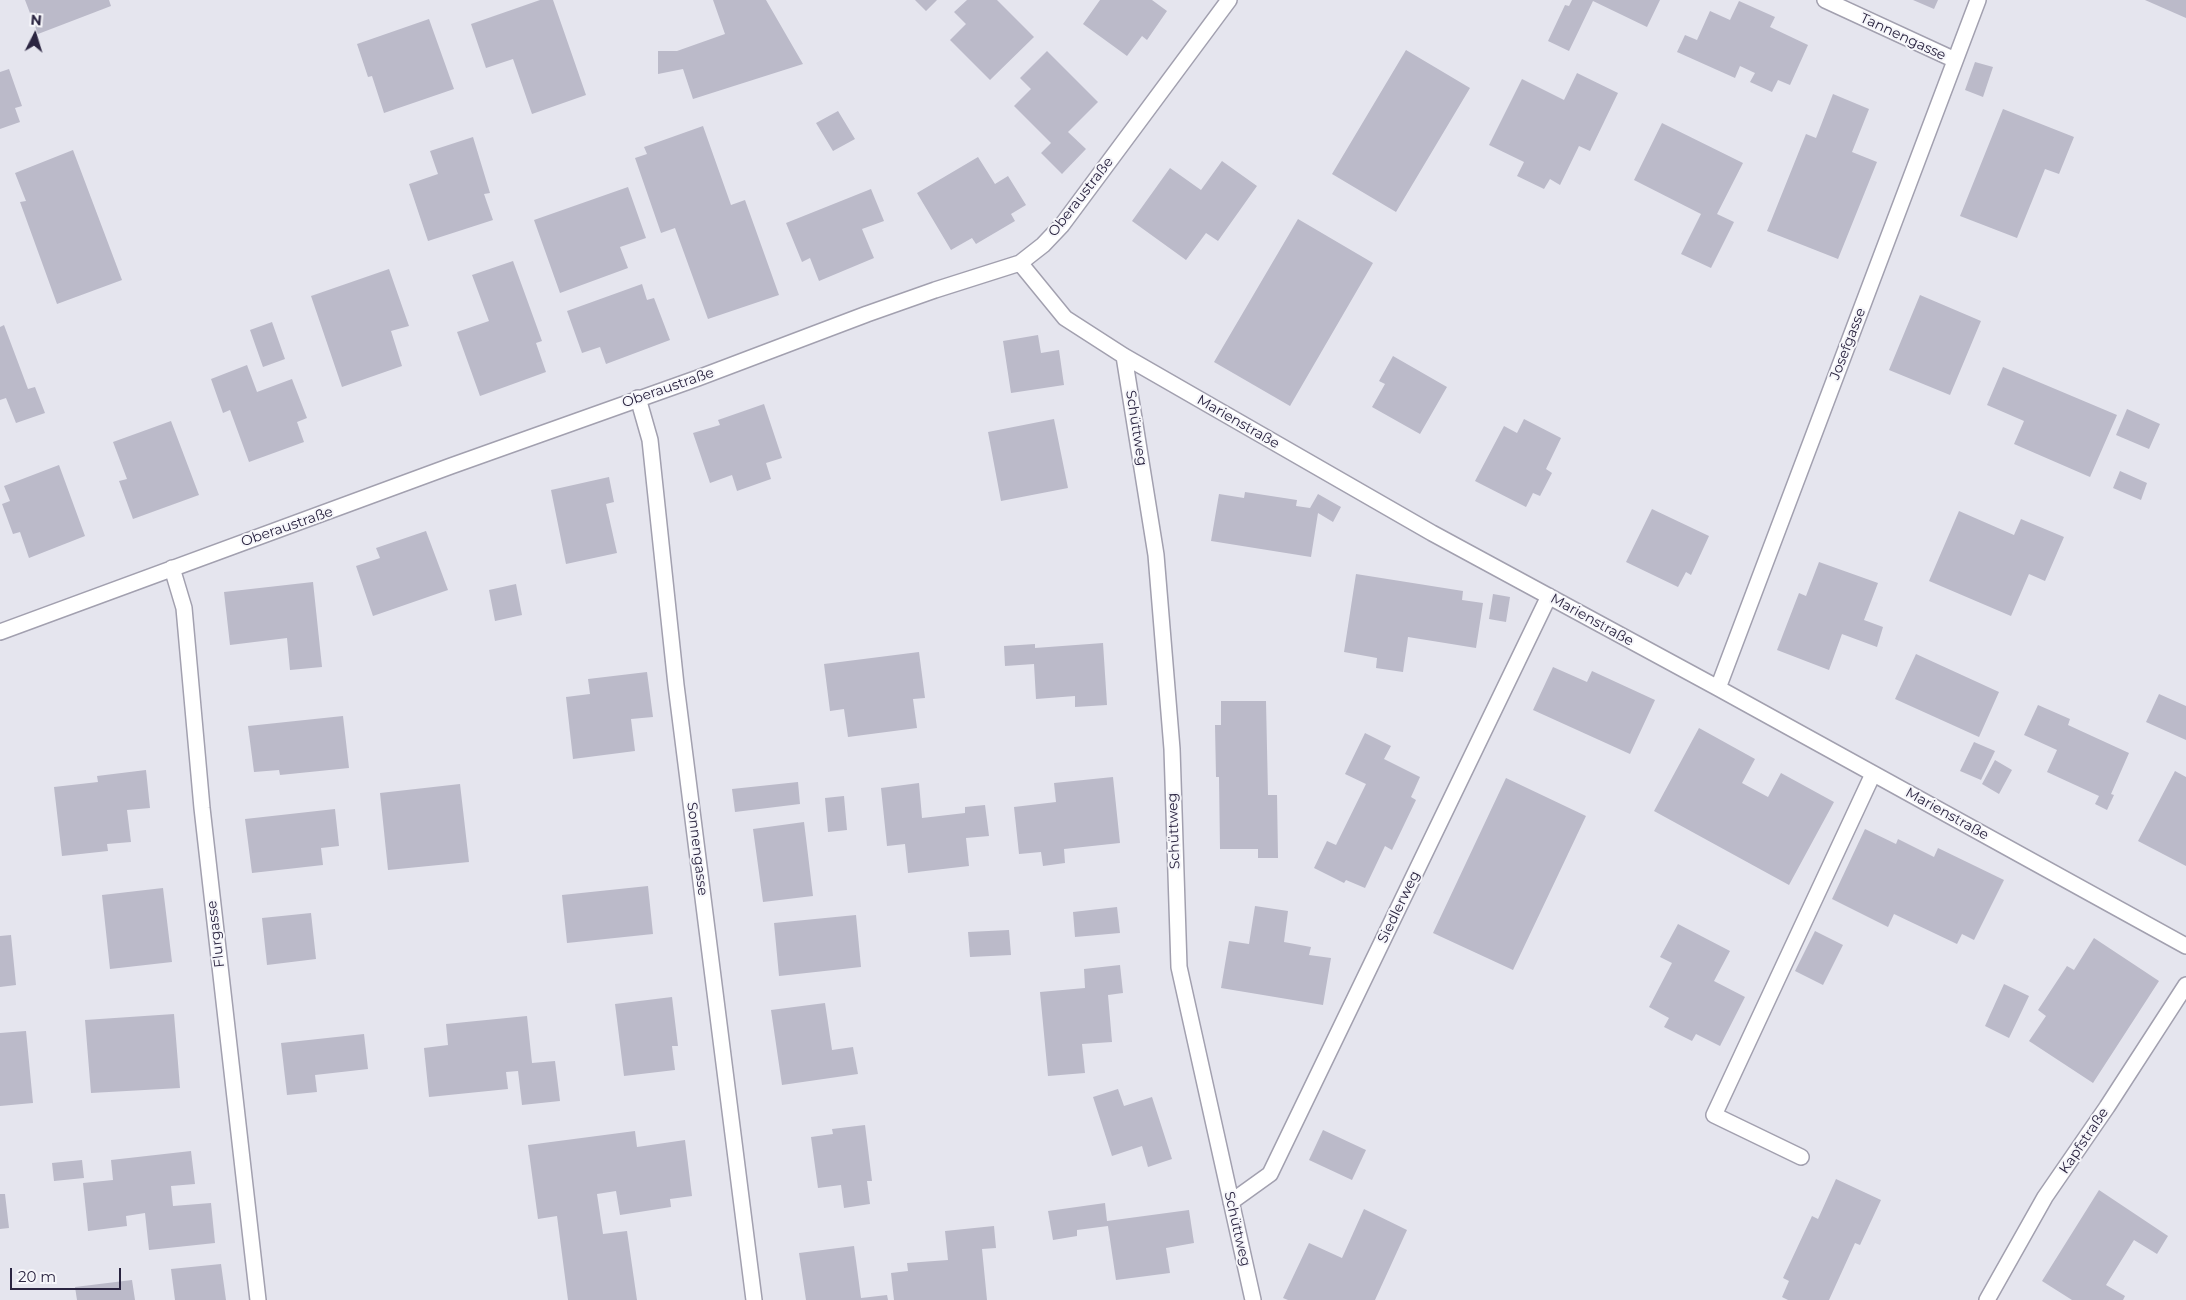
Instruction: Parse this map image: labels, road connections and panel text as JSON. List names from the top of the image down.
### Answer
{
  "streets": {
    "street": [
      "Tannengasse",
      "Oberaustraße",
      "Josefgasse",
      "Marienstraße",
      "Schüttweg",
      "Sonnengasse",
      "Siedlerweg",
      "Flurgasse",
      "Kapfstraße"
    ]
  },
  "crossings": [
    ["Tannengasse", "Josefgasse"],
    ["Oberaustraße", "Marienstraße"],
    ["Oberaustraße", "Sonnengasse"],
    ["Oberaustraße", "Flurgasse"],
    ["Josefgasse", "Marienstraße"],
    ["Marienstraße", "Schüttweg"],
    ["Marienstraße", "Siedlerweg"],
    ["Schüttweg", "Siedlerweg"]
  ],
  "scale_bar": "20 m",
  "north": "top"
}
